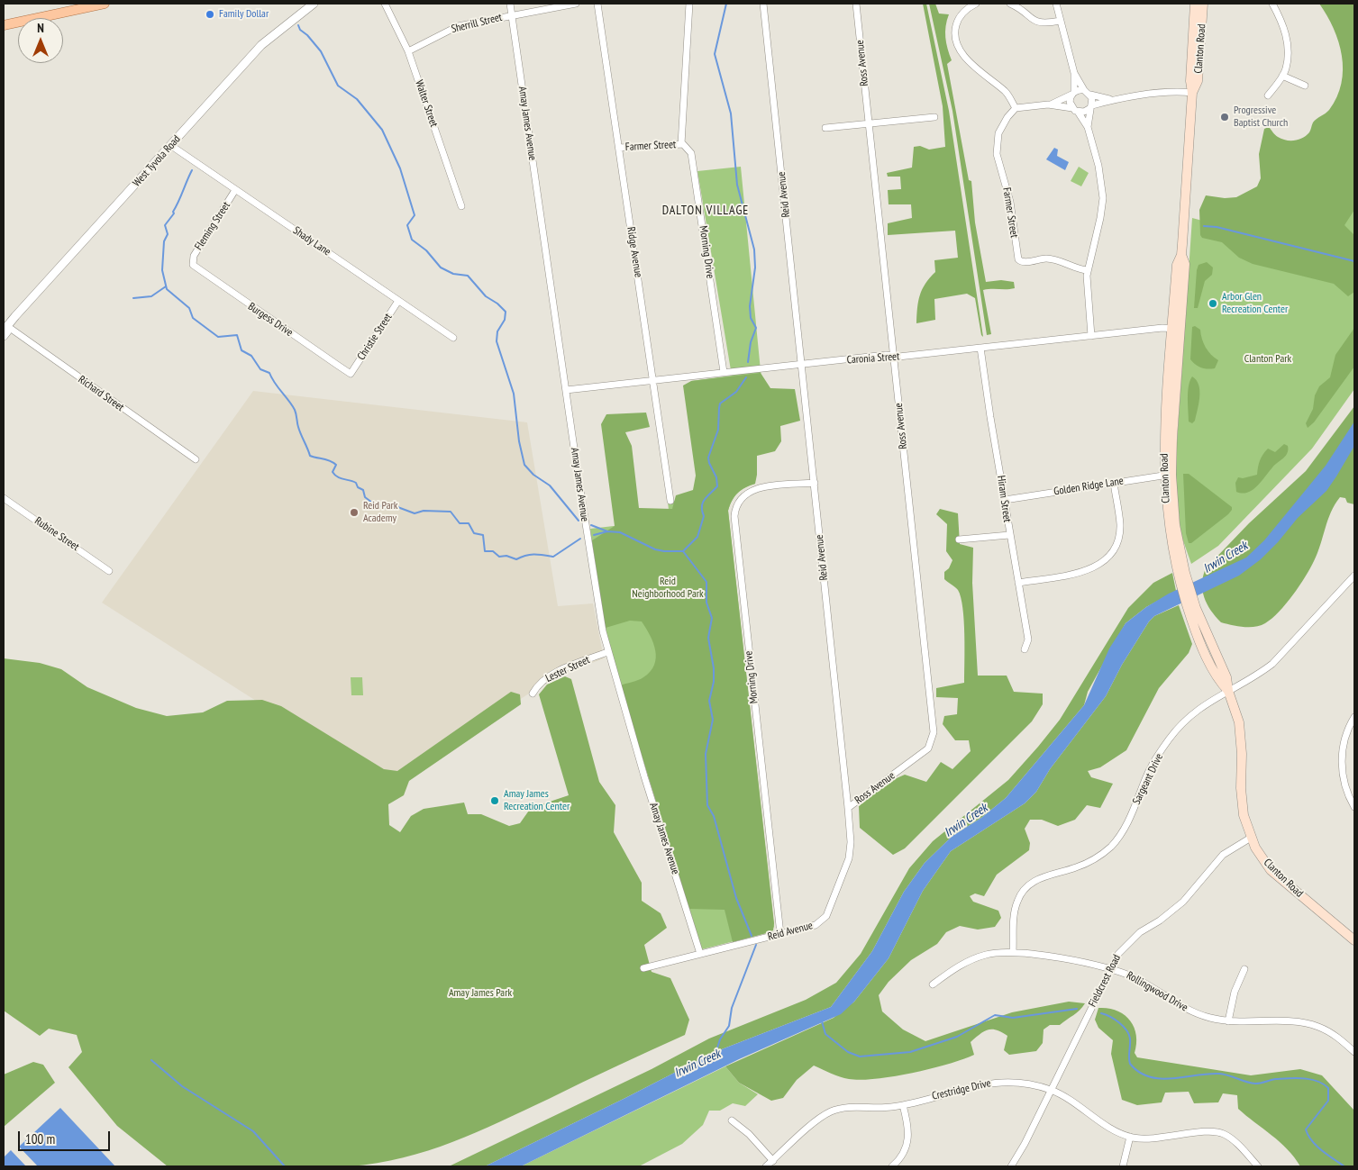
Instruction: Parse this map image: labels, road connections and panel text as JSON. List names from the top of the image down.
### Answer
{
  "streets": {
    "main road": ["Clanton Road"],
    "street": [
      "Sherrill Street",
      "Ross Avenue",
      "Walter Street",
      "Amay James Avenue",
      "Farmer Street",
      "West Tyvola Road",
      "Reid Avenue",
      "Fleming Street",
      "Shady Lane",
      "Ridge Avenue",
      "Morning Drive",
      "Burgess Drive",
      "Christie Street",
      "Caronia Street",
      "Richard Street",
      "Golden Ridge Lane",
      "Hiram Street",
      "Rubine Street",
      "Lester Street",
      "Sargeant Drive",
      "Fieldcrest Road",
      "Rollingwood Drive",
      "Crestridge Drive"
    ]
  },
  "crossings": [
    ["Sherrill Street", "Walter Street"],
    ["Sherrill Street", "Amay James Avenue"],
    ["Clanton Road", "Caronia Street"],
    ["Clanton Road", "Golden Ridge Lane"],
    ["Clanton Road", "Sargeant Drive"],
    ["Clanton Road", "Fieldcrest Road"],
    ["Ross Avenue", "Reid Avenue"],
    ["Ross Avenue", "Caronia Street"],
    ["Amay James Avenue", "Reid Avenue"],
    ["Amay James Avenue", "Caronia Street"],
    ["Amay James Avenue", "Lester Street"],
    ["Farmer Street", "Ridge Avenue"],
    ["Farmer Street", "Morning Drive"],
    ["West Tyvola Road", "Shady Lane"],
    ["West Tyvola Road", "Richard Street"],
    ["Reid Avenue", "Morning Drive"],
    ["Reid Avenue", "Caronia Street"],
    ["Fleming Street", "Shady Lane"],
    ["Fleming Street", "Burgess Drive"],
    ["Shady Lane", "Christie Street"],
    ["Ridge Avenue", "Caronia Street"],
    ["Morning Drive", "Caronia Street"],
    ["Burgess Drive", "Christie Street"],
    ["Caronia Street", "Hiram Street"],
    ["Golden Ridge Lane", "Hiram Street"],
    ["Sargeant Drive", "Rollingwood Drive"],
    ["Fieldcrest Road", "Rollingwood Drive"],
    ["Fieldcrest Road", "Crestridge Drive"]
  ],
  "districts": ["DALTON VILLAGE"],
  "water": ["Irwin Creek"],
  "parks": ["Clanton Park", "Reid Neighborhood Park", "Amay James Park"],
  "places": [
    "Family Dollar",
    "Progressive Baptist Church",
    "Arbor Glen Recreation Center",
    "Reid Park Academy",
    "Amay James Recreation Center"
  ],
  "scale_bar": "100 m",
  "north": "top"
}
